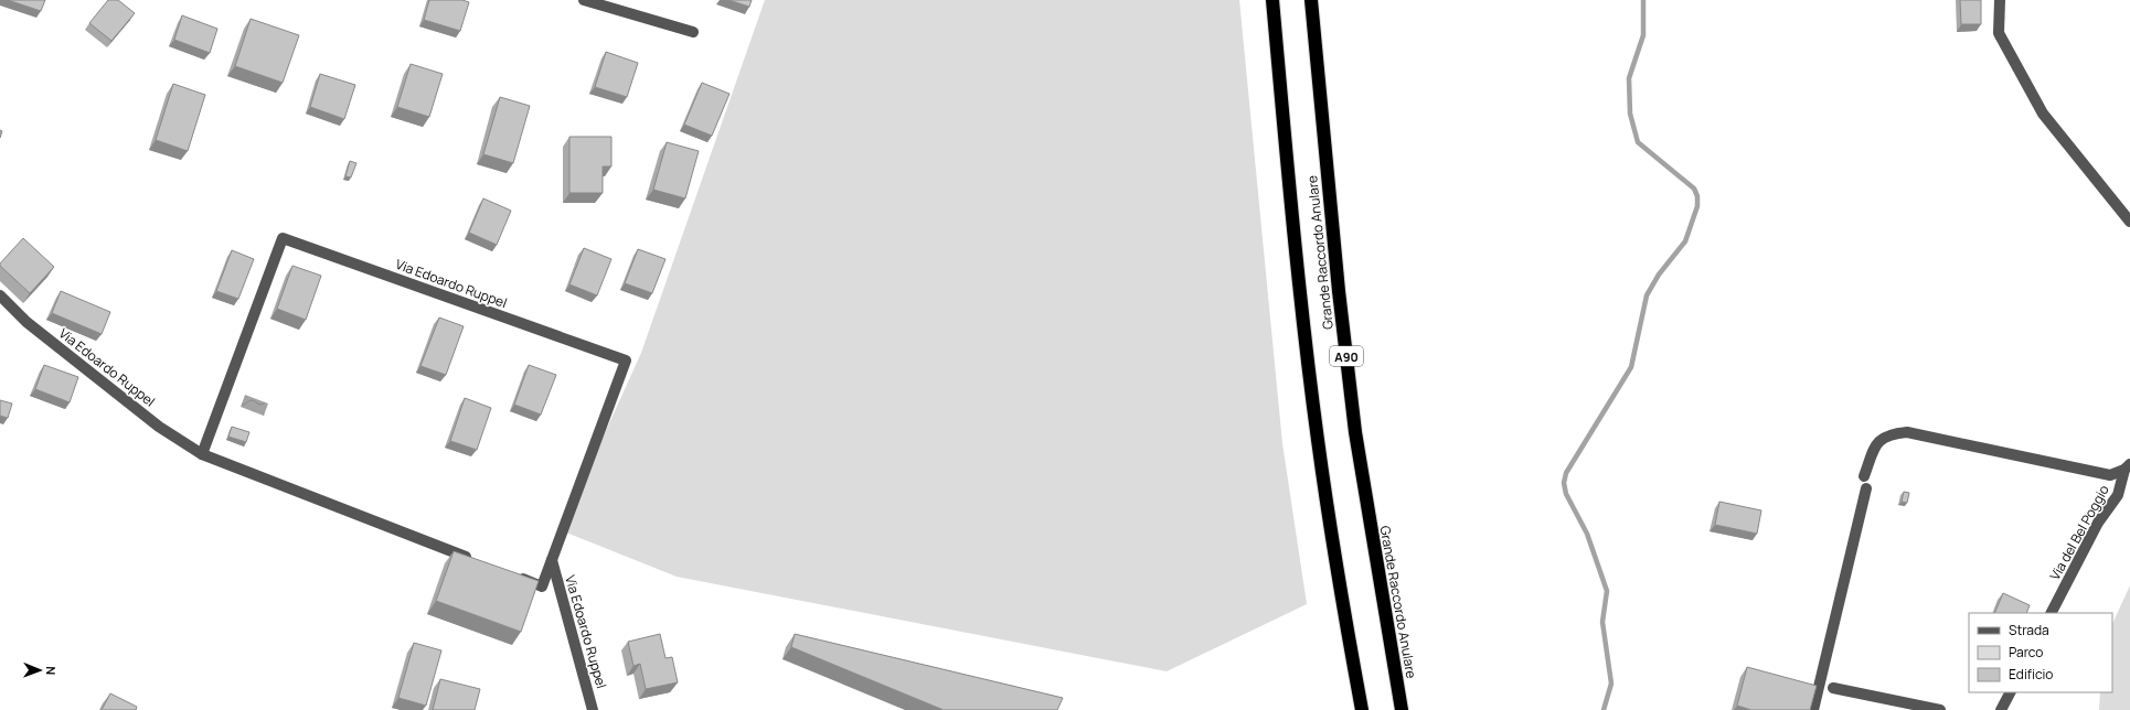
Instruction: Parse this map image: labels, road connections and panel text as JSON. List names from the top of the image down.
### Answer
{
  "streets": {
    "highway": ["Grande Raccordo Anulare", "A90"],
    "street": ["Via Edoardo Ruppel", "Via del Bel Poggio"]
  },
  "legend": ["Strada", "Parco", "Edificio"],
  "north": "right"
}
